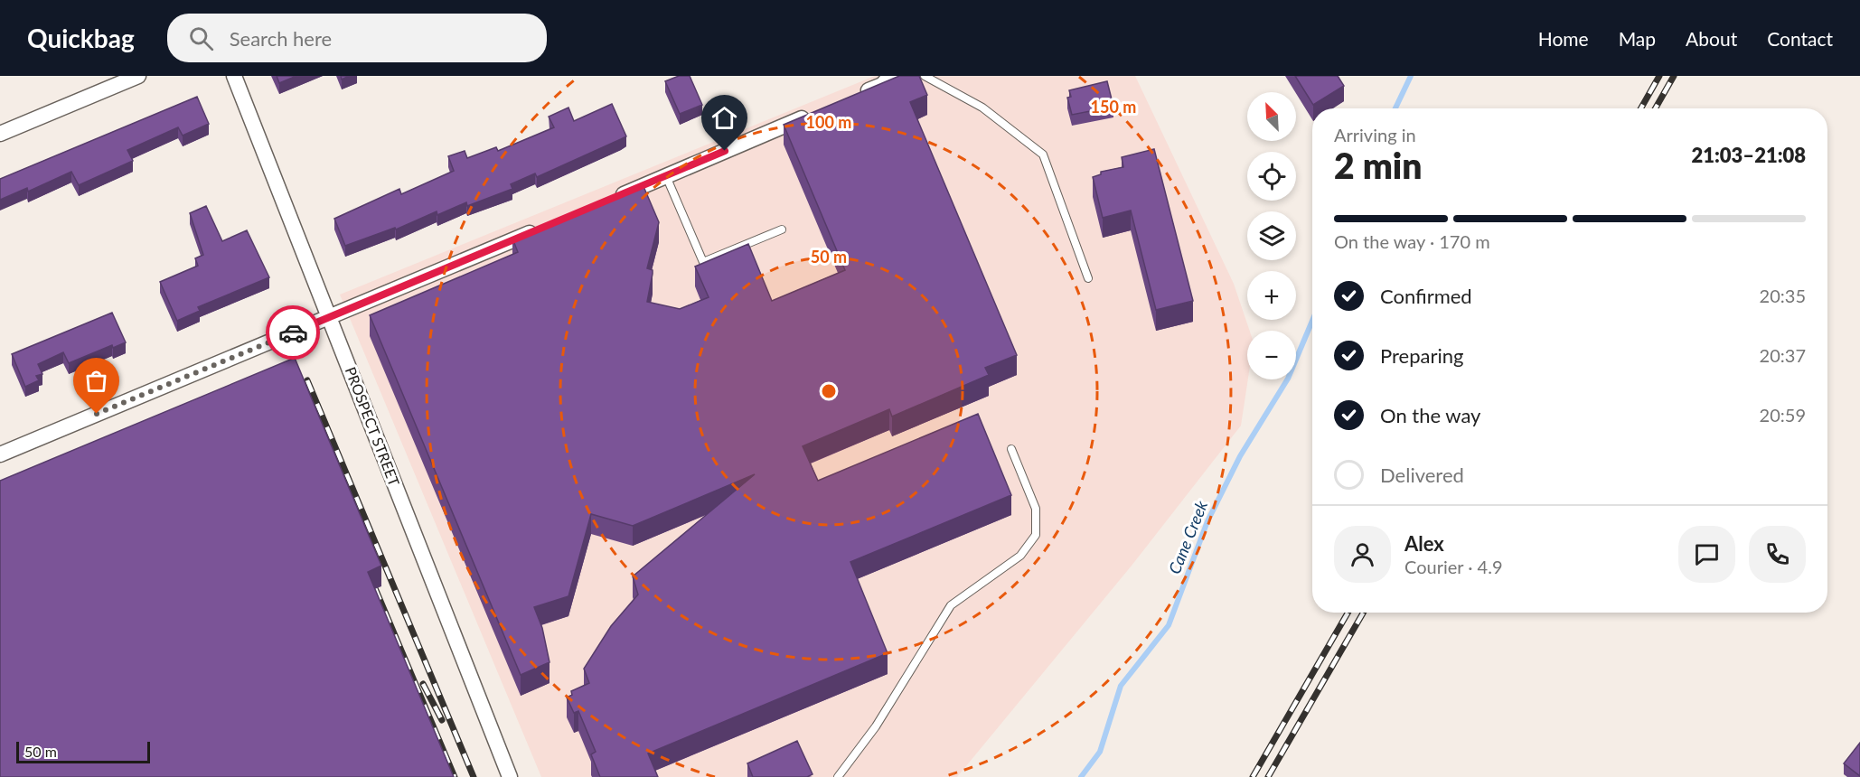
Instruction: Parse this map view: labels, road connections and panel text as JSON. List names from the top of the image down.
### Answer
{
  "streets": {
    "street": ["PROSPECT STREET"]
  },
  "water": ["Cane Creek"],
  "scale_bar": "50 m",
  "north": "top left",
  "page": {
    "header": "Quickbag",
    "search": "Search here",
    "nav": [
      "Home",
      "Map",
      "About",
      "Contact"
    ],
    "map_buttons": ["+", "−"],
    "heading": ["2 min", "Arriving in", "21:03–21:08"],
    "panel": ["Alex", "Courier · 4.9"],
    "bar": "On the way · 170 m",
    "list": [
      ["Confirmed", "20:35"],
      ["Preparing", "20:37"],
      ["On the way", "20:59"],
      "Delivered"
    ],
    "scale": "50 m"
  },
  "rings": ["150 m", "100 m", "50 m"]
}
